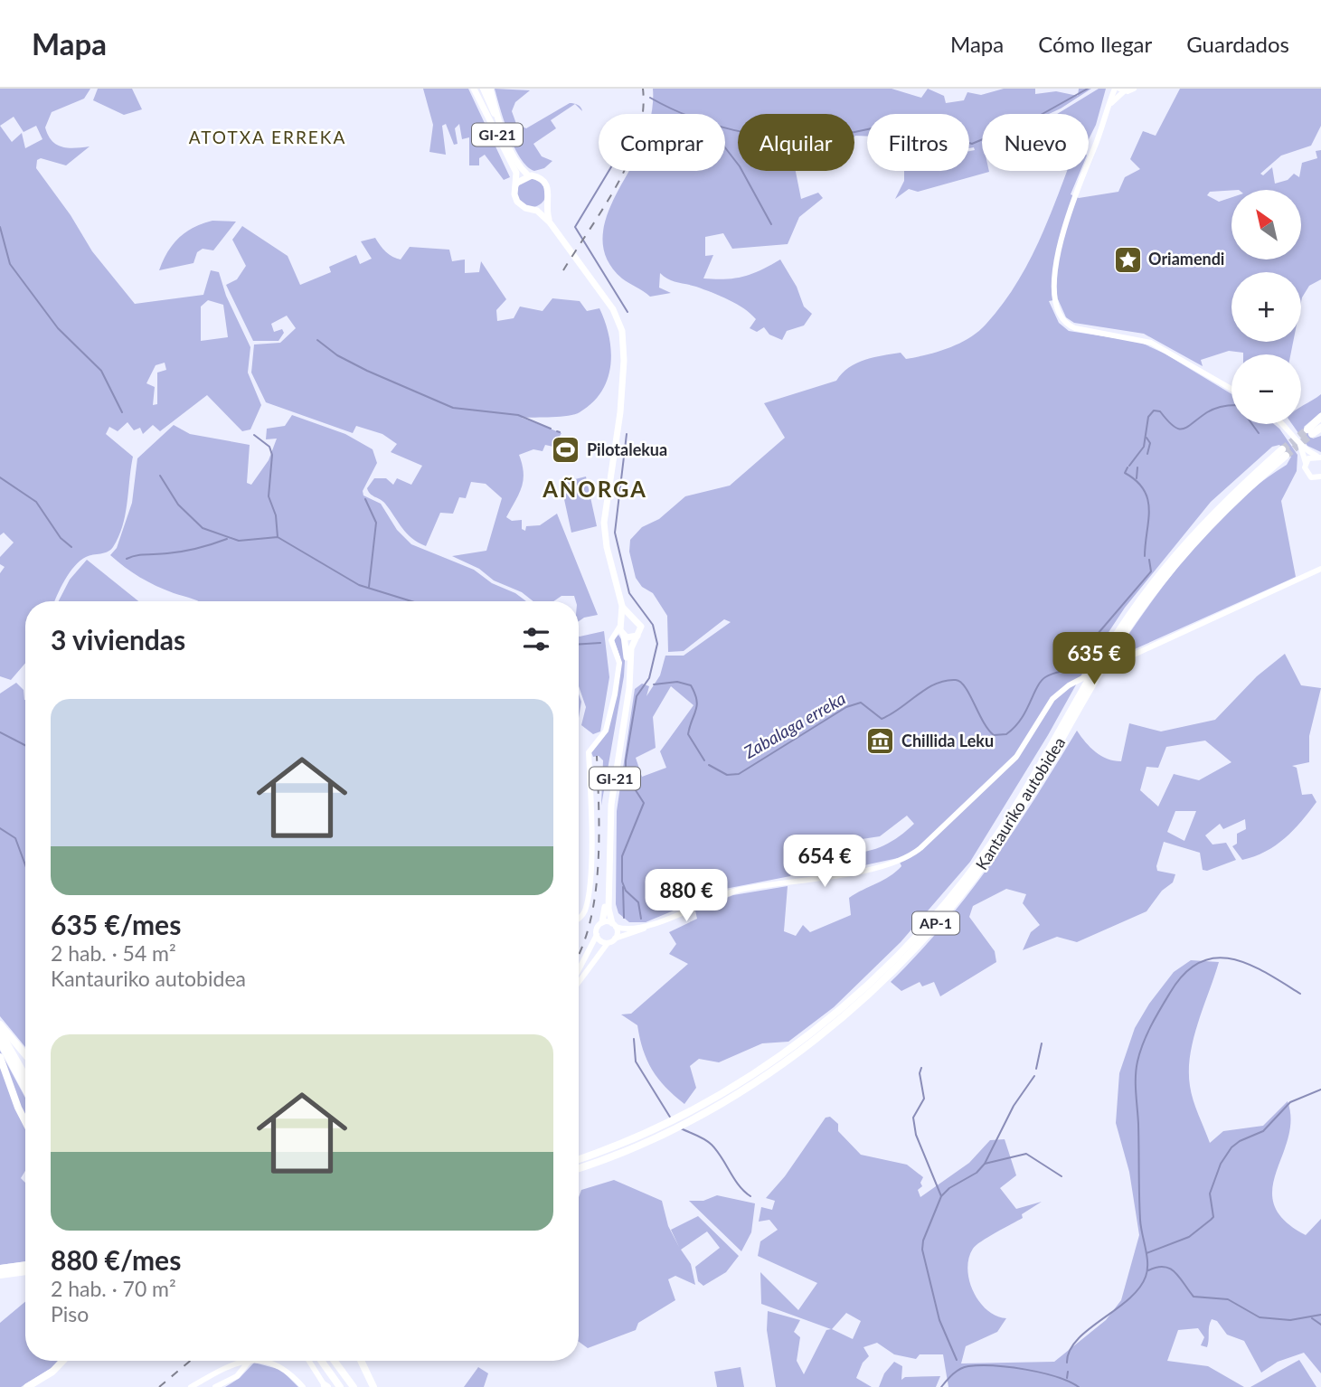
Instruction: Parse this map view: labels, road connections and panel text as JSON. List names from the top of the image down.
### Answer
{
  "streets": {
    "highway": ["GI-21", "Kantauriko autobidea", "AP-1"]
  },
  "districts": ["ATOTXA ERREKA", "AÑORGA"],
  "water": ["Zabalaga erreka"],
  "places": {
    "place": ["Oriamendi"],
    "sports": ["Pilotalekua"],
    "museum": ["Chillida Leku"]
  },
  "north": "top left",
  "page": {
    "header": "Mapa",
    "nav": ["Mapa", "Cómo llegar", "Guardados"],
    "chip": [
      "Comprar",
      "Alquilar",
      "Filtros",
      "Nuevo"
    ],
    "map_buttons": ["+", "−"],
    "heading": "3 viviendas",
    "price": ["635 €", "654 €", "880 €"],
    "list": [
      {
        "name": "635 €/mes",
        "note": "2 hab. · 54 m² · Kantauriko autobidea"
      },
      {
        "name": "880 €/mes",
        "note": "2 hab. · 70 m² · Piso"
      }
    ]
  }
}
